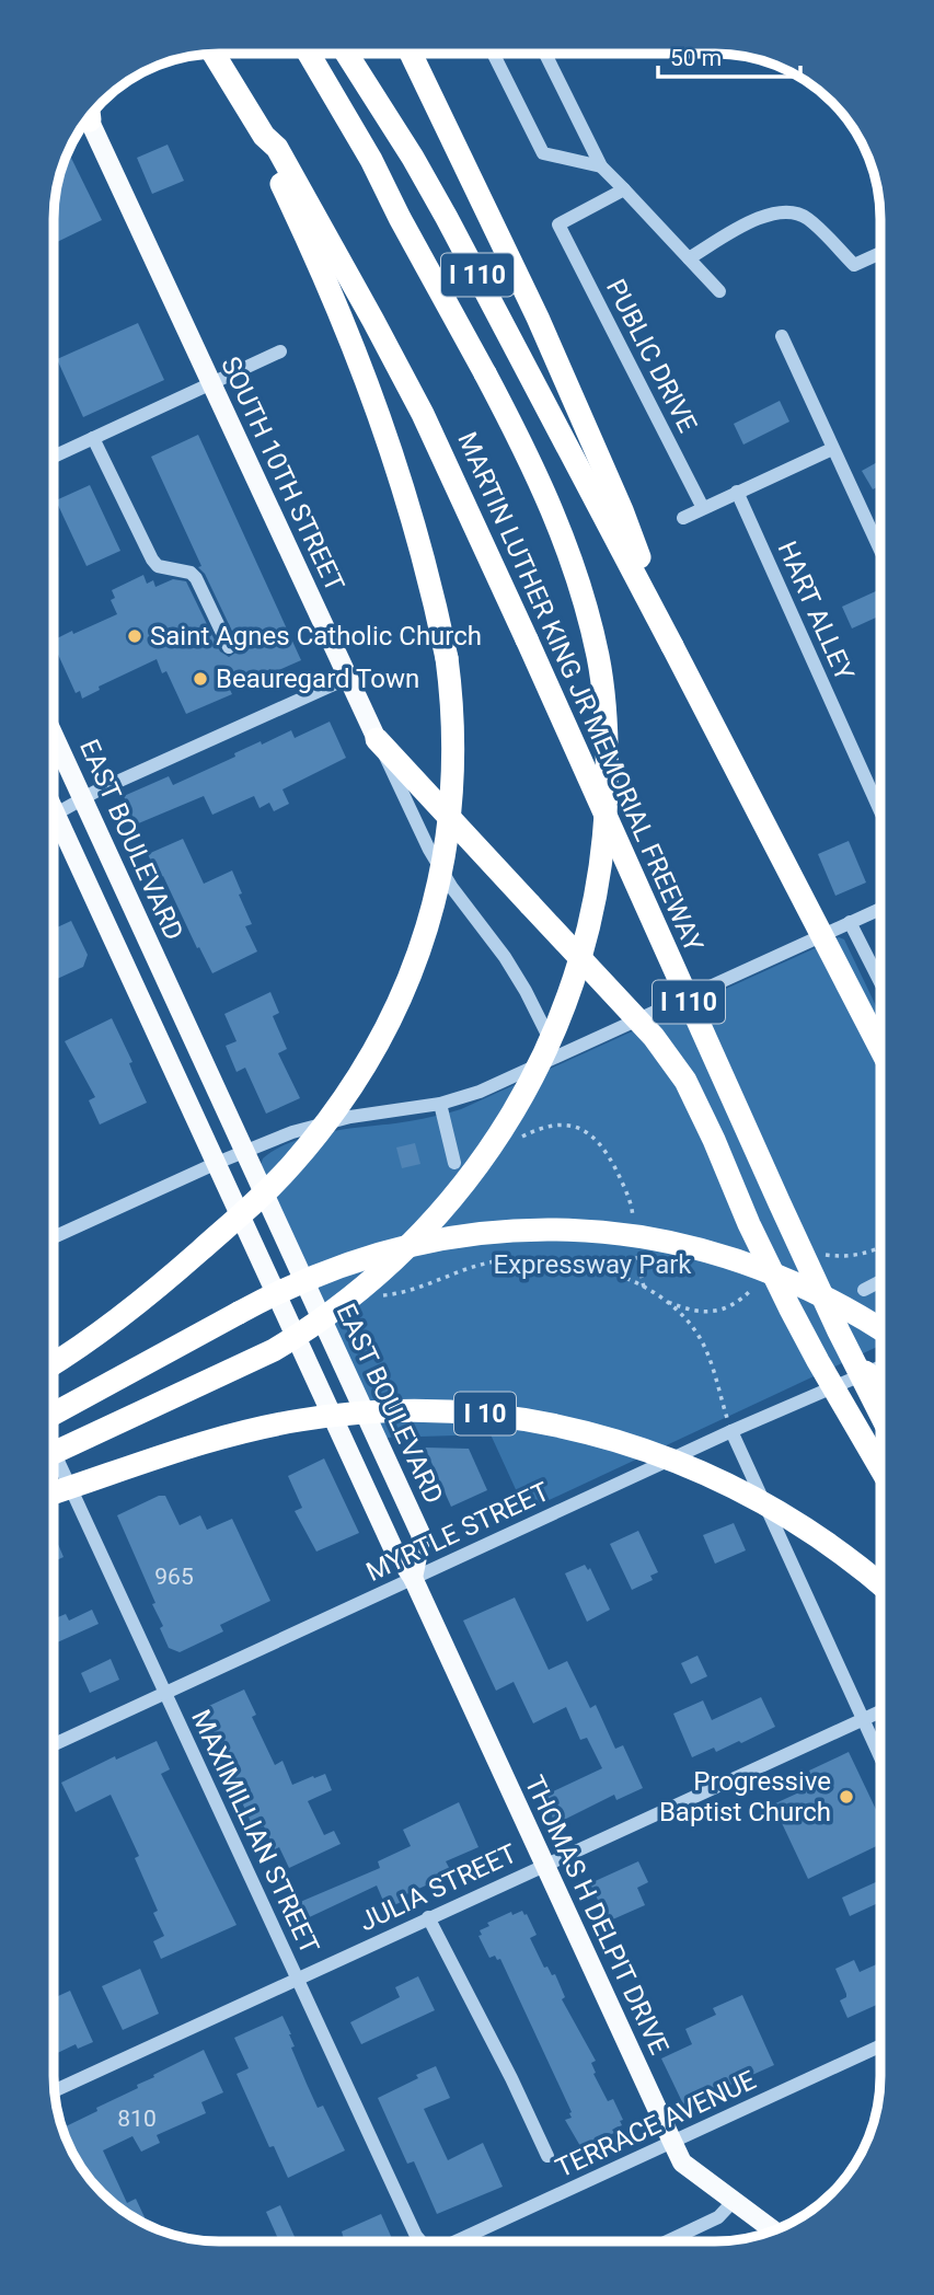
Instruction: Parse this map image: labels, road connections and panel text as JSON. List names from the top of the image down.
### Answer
{
  "streets": {
    "highway": ["I 110", "MARTIN LUTHER KING JR MEMORIAL FREEWAY", "I 10"],
    "main road": ["SOUTH 10TH STREET", "EAST BOULEVARD", "THOMAS H DELPIT DRIVE"],
    "street": [
      "PUBLIC DRIVE",
      "HART ALLEY",
      "MYRTLE STREET",
      "MAXIMILLIAN STREET",
      "JULIA STREET",
      "TERRACE AVENUE"
    ]
  },
  "crossings": [
    ["EAST BOULEVARD", "MYRTLE STREET"],
    ["EAST BOULEVARD", "THOMAS H DELPIT DRIVE"],
    ["MYRTLE STREET", "MAXIMILLIAN STREET"],
    ["MYRTLE STREET", "THOMAS H DELPIT DRIVE"],
    ["MAXIMILLIAN STREET", "JULIA STREET"],
    ["JULIA STREET", "THOMAS H DELPIT DRIVE"],
    ["THOMAS H DELPIT DRIVE", "TERRACE AVENUE"]
  ],
  "parks": ["Expressway Park"],
  "places": ["Saint Agnes Catholic Church", "Beauregard Town", "Progressive Baptist Church"],
  "house_numbers": ["965", "810"],
  "scale_bar": "50 m"
}
